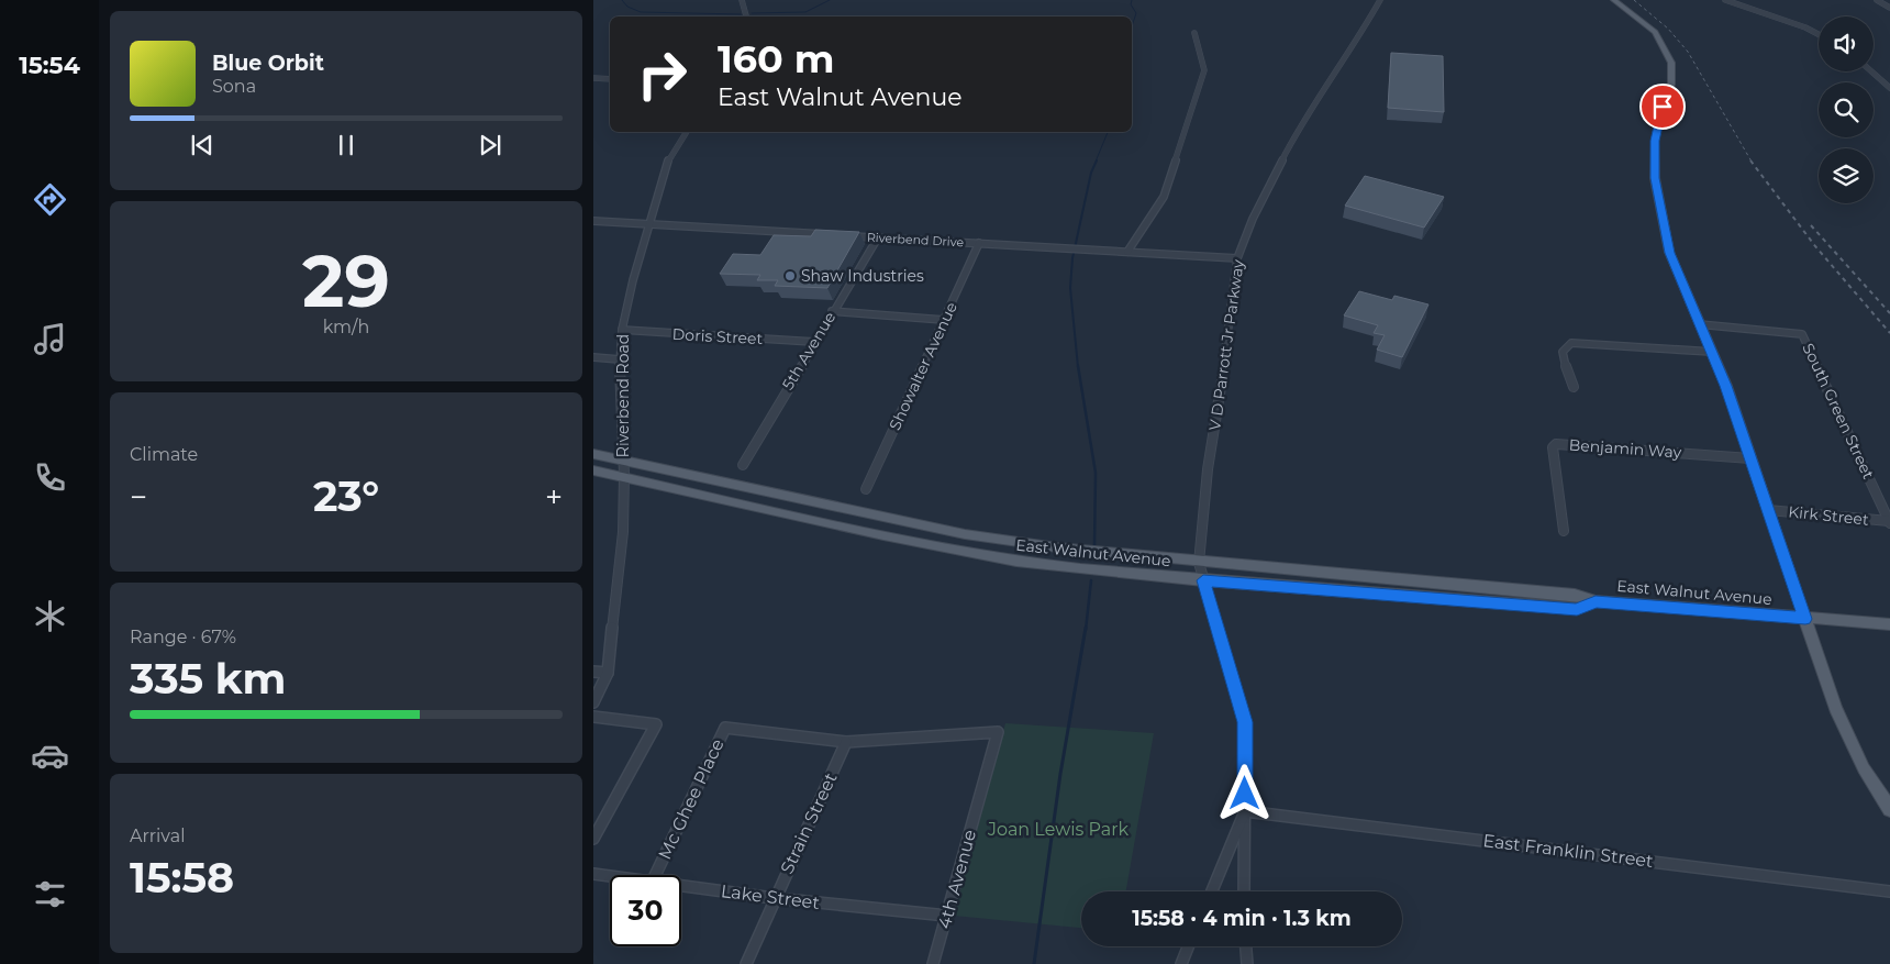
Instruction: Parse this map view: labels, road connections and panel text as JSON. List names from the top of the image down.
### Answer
{
  "streets": {
    "main road": ["East Walnut Avenue"],
    "street": [
      "Riverbend Drive",
      "Doris Street",
      "V D Parrott Jr Parkway",
      "5th Avenue",
      "Showalter Avenue",
      "Riverbend Road",
      "South Green Street",
      "Benjamin Way",
      "Kirk Street",
      "Mc Ghee Place",
      "Strain Street",
      "East Franklin Street",
      "4th Avenue",
      "Lake Street"
    ]
  },
  "crossings": [
    ["Riverbend Drive", "V D Parrott Jr Parkway"],
    ["Riverbend Drive", "5th Avenue"],
    ["Riverbend Drive", "Showalter Avenue"],
    ["Doris Street", "5th Avenue"],
    ["Doris Street", "Riverbend Road"],
    ["V D Parrott Jr Parkway", "East Walnut Avenue"],
    ["V D Parrott Jr Parkway", "East Franklin Street"],
    ["Riverbend Road", "East Walnut Avenue"],
    ["South Green Street", "Kirk Street"],
    ["Mc Ghee Place", "Strain Street"],
    ["Mc Ghee Place", "4th Avenue"],
    ["Strain Street", "Lake Street"],
    ["4th Avenue", "Lake Street"]
  ],
  "parks": ["Joan Lewis Park"],
  "places": ["Shaw Industries"],
  "page": {
    "tabs": "15:54",
    "turn": ["160 m", "East Walnut Avenue"],
    "song": ["Blue Orbit", "Sona"],
    "tile": [
      ["29", "km/h"],
      "Climate",
      ["Range · 67%", "335 km"],
      ["Arrival", "15:58"]
    ],
    "heat": ["−", "23°", "+"],
    "limit": "30",
    "trip": "15:58 · 4 min · 1.3 km"
  }
}
